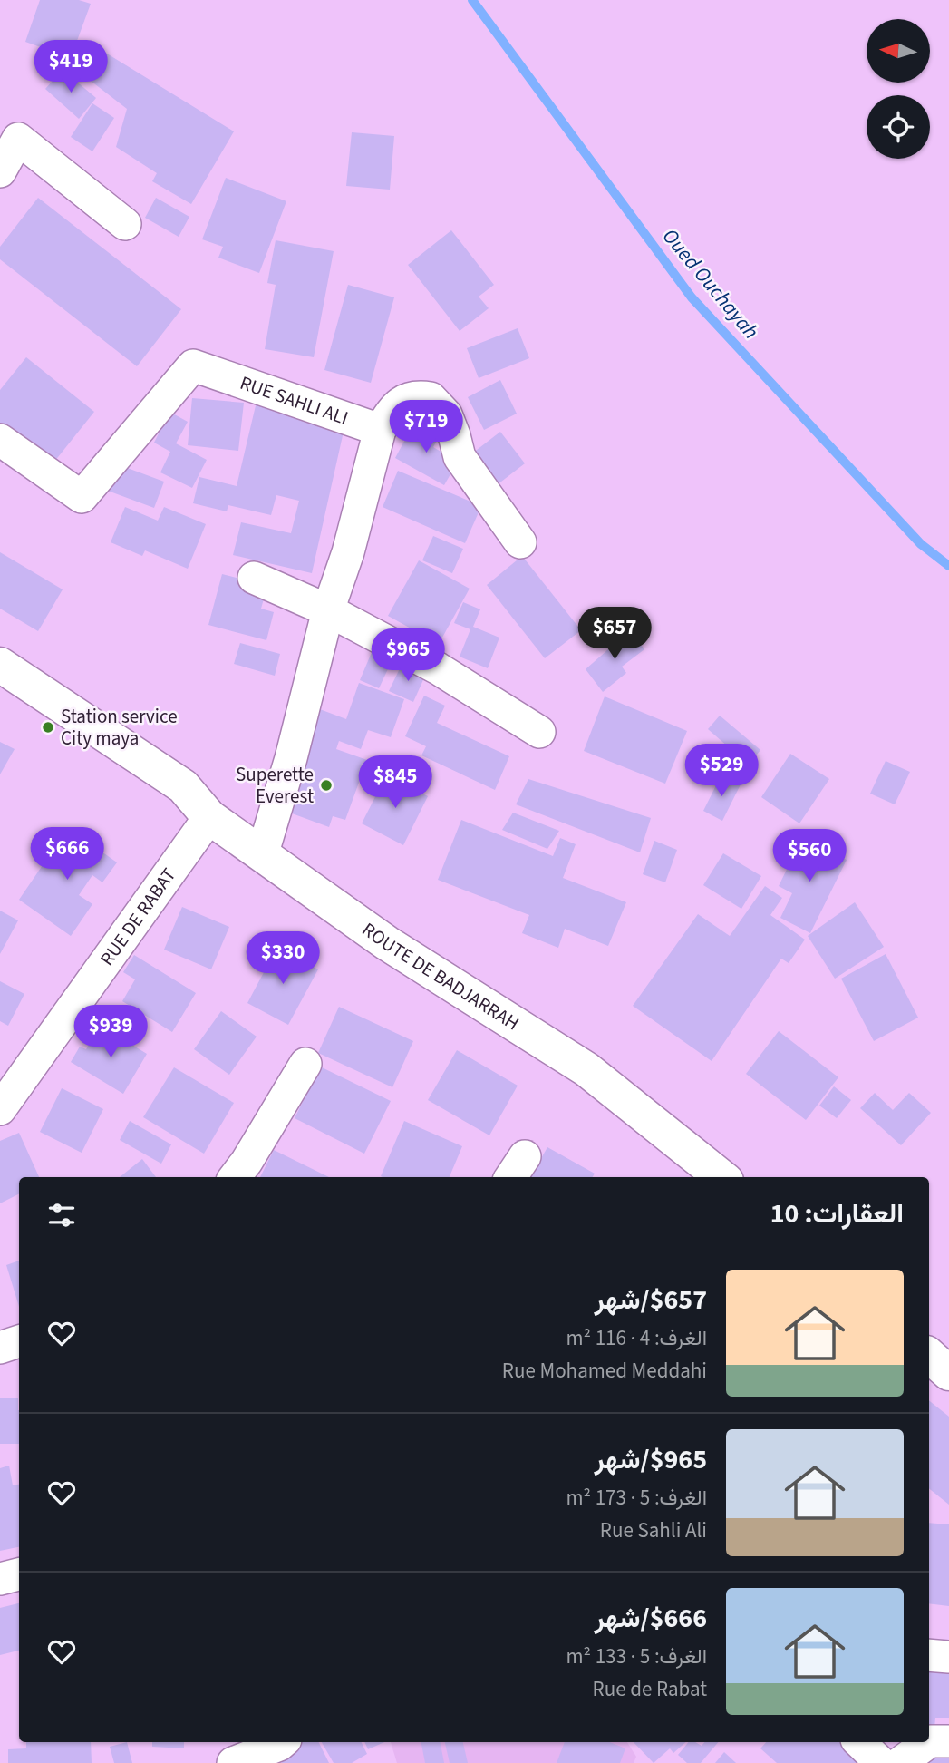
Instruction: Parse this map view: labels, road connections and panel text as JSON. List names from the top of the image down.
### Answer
{
  "streets": {
    "main road": ["ROUTE DE BADJARRAH"],
    "street": ["RUE SAHLI ALI", "RUE DE RABAT"]
  },
  "crossings": [
    ["RUE DE RABAT", "ROUTE DE BADJARRAH"]
  ],
  "water": ["Oued Ouchayah"],
  "places": ["Station service City maya", "Superette Everest"],
  "north": "left",
  "page": {
    "price": [
      "$419",
      "$719",
      "$657",
      "$965",
      "$529",
      "$845",
      "$666",
      "$560",
      "$330",
      "$939"
    ],
    "heading": "العقارات: 10",
    "list": [
      {
        "name": "$657/شهر",
        "note": "الغرف: 4 · 116 m² · Rue Mohamed Meddahi"
      },
      {
        "name": "$965/شهر",
        "note": "الغرف: 5 · 173 m² · Rue Sahli Ali"
      },
      {
        "name": "$666/شهر",
        "note": "الغرف: 5 · 133 m² · Rue de Rabat"
      }
    ]
  }
}
